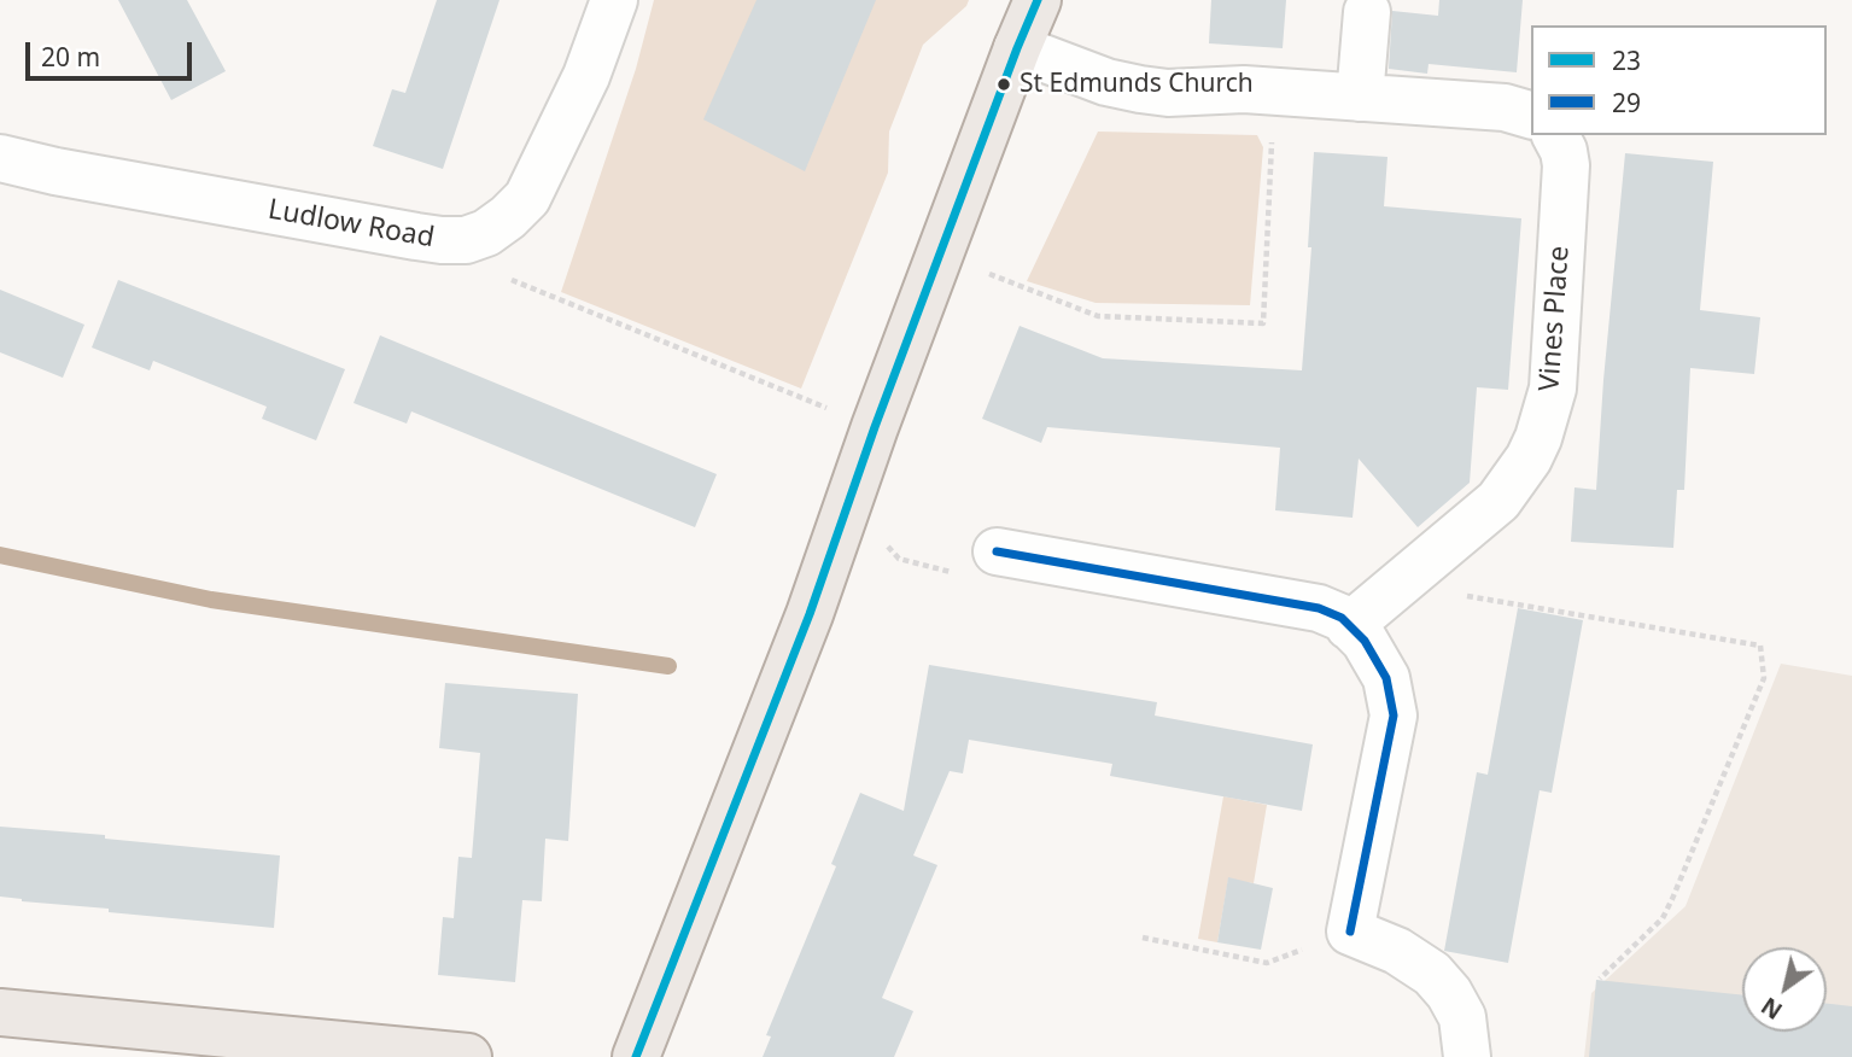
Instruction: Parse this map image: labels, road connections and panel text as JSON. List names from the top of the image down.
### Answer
{
  "streets": {
    "street": ["Ludlow Road", "Vines Place"]
  },
  "places": ["St Edmunds Church"],
  "lines": ["transit line 23", "transit line 29"],
  "legend": ["23", "29"],
  "scale_bar": "20 m",
  "north": "bottom left"
}
